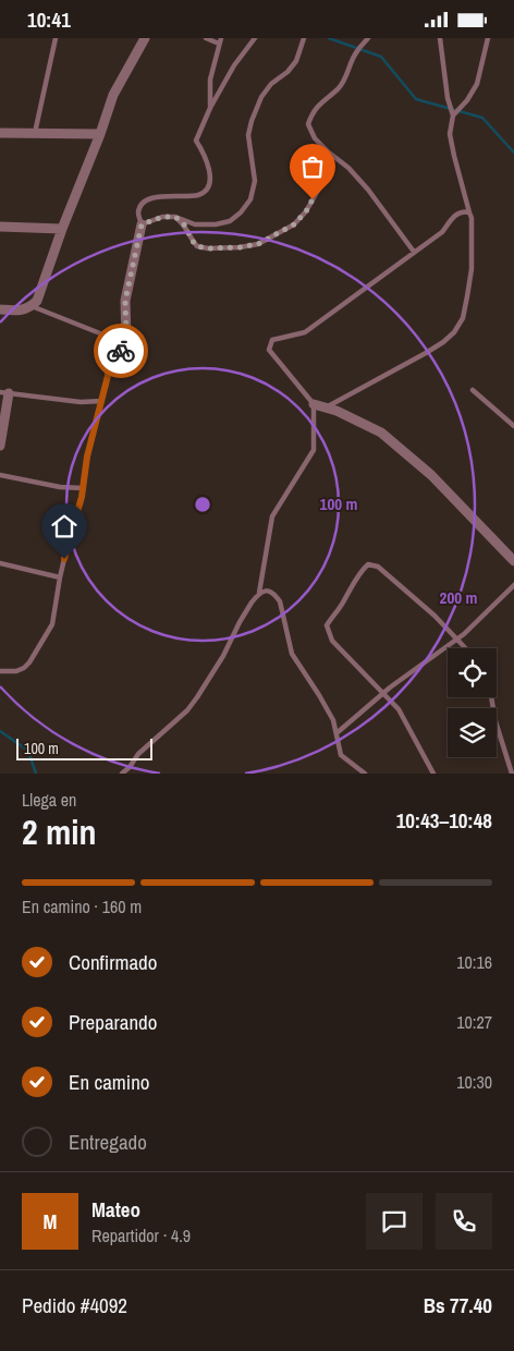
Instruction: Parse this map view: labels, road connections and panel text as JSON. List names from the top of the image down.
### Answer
{
  "scale_bar": "100 m",
  "page": {
    "status": "10:41",
    "scale": "100 m",
    "heading": ["2 min", "Llega en", "10:43–10:48"],
    "panel": [
      "Mateo",
      "Repartidor · 4.9",
      "Pedido #4092",
      "Bs 77.40"
    ],
    "bar": "En camino · 160 m",
    "list": [
      ["Confirmado", "10:16"],
      ["Preparando", "10:27"],
      ["En camino", "10:30"],
      "Entregado"
    ],
    "round": "M"
  },
  "rings": ["100 m", "200 m"]
}
